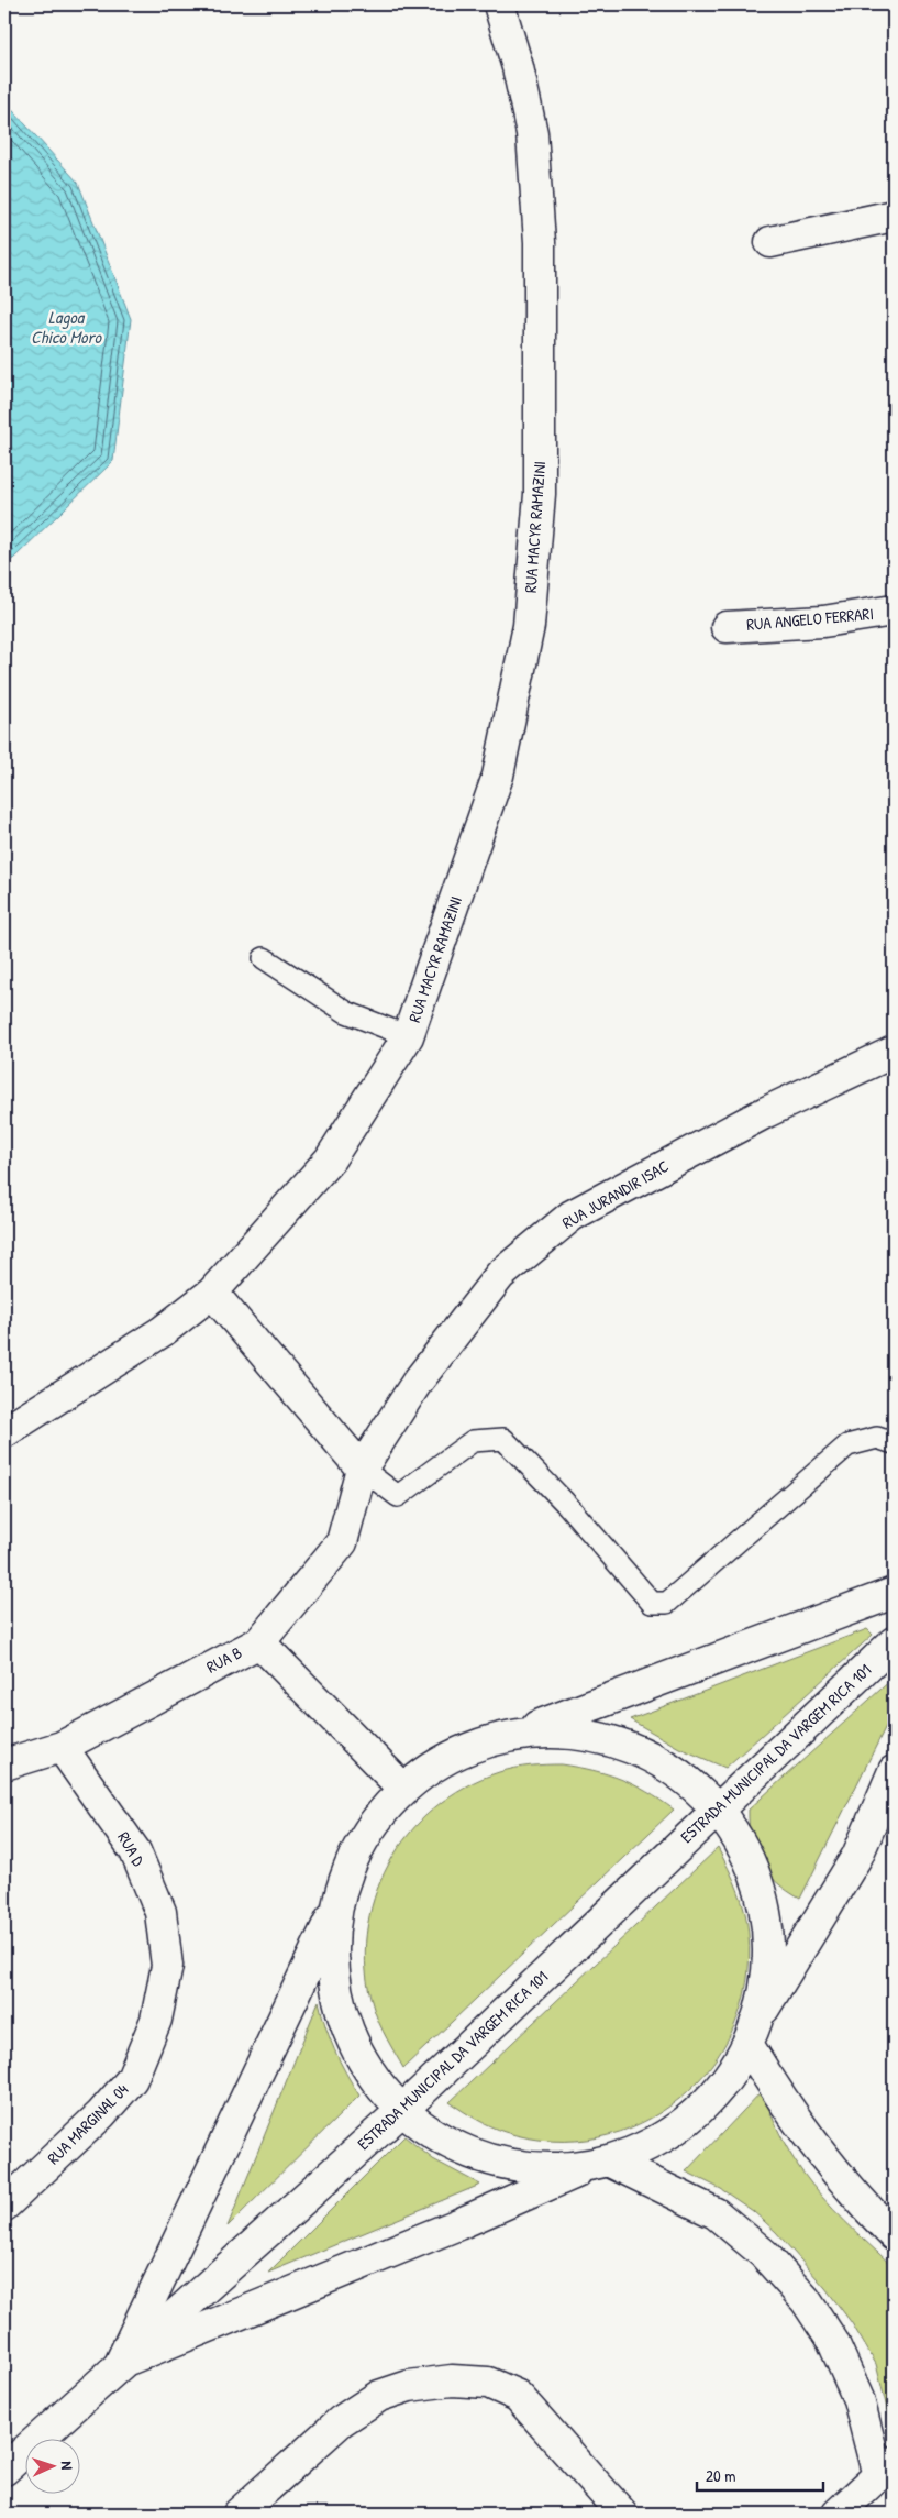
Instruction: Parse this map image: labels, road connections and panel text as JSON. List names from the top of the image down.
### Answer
{
  "streets": {
    "street": [
      "RUA MACYR RAMAZINI",
      "RUA ANGELO FERRARI",
      "RUA JURANDIR ISAC",
      "RUA B",
      "ESTRADA MUNICIPAL DA VARGEM RICA 101",
      "RUA D",
      "RUA MARGINAL 04"
    ]
  },
  "crossings": [
    ["RUA JURANDIR ISAC", "RUA B"],
    ["RUA B", "RUA D"],
    ["RUA D", "RUA MARGINAL 04"]
  ],
  "water": ["Lagoa Chico Moro"],
  "scale_bar": "20 m",
  "north": "right"
}
